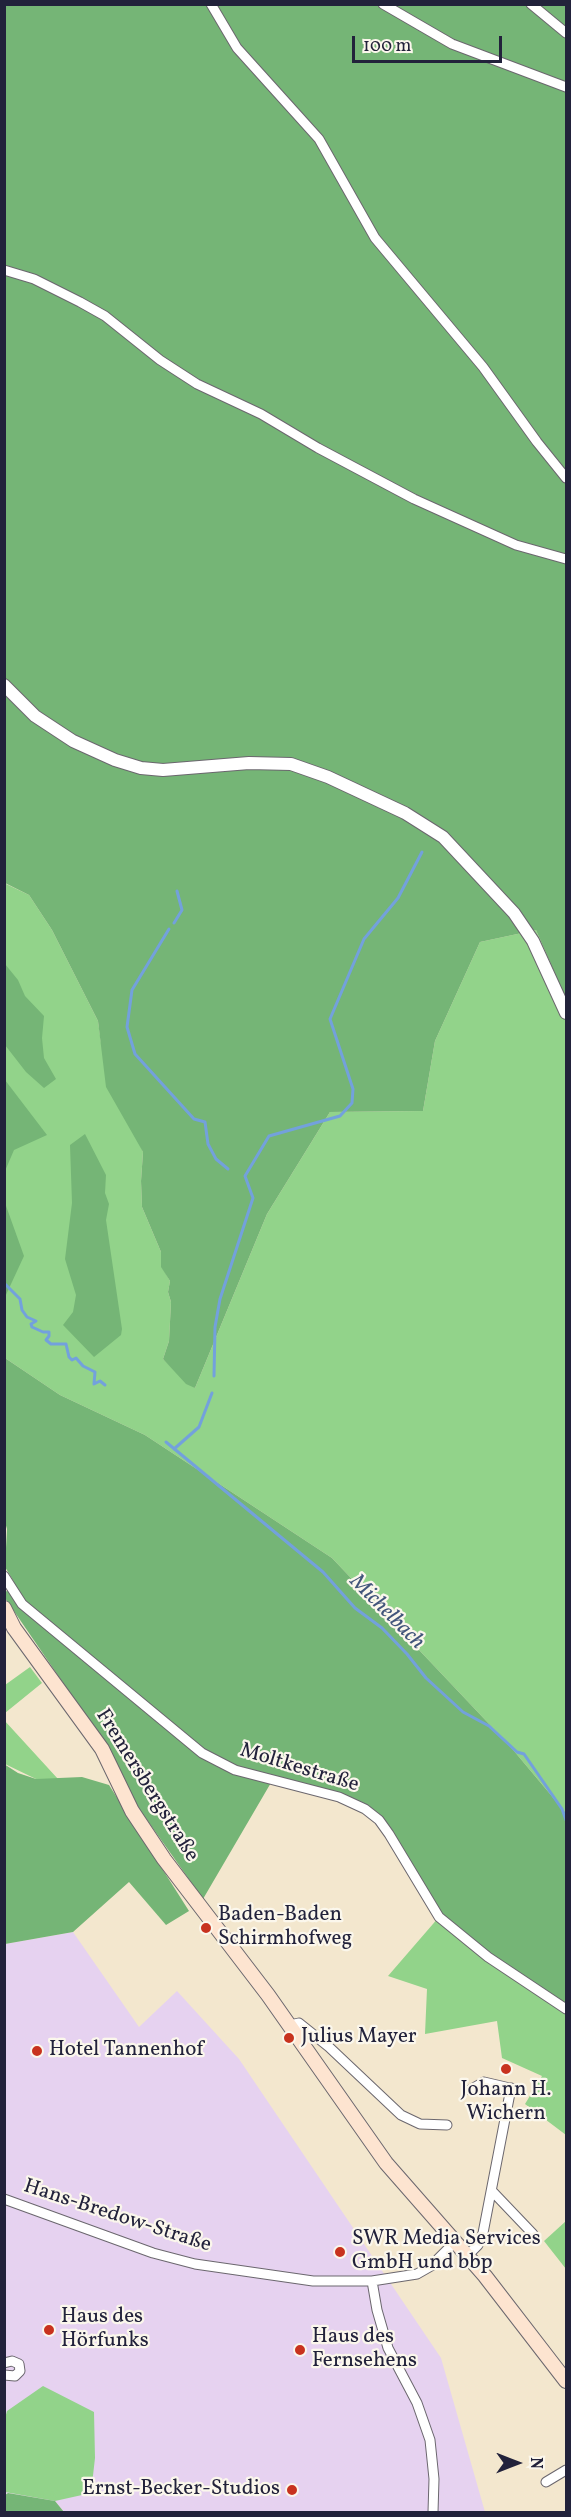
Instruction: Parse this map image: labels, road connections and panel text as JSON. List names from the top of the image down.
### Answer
{
  "streets": {
    "main road": ["Fremersbergstraße"],
    "street": ["Moltkestraße", "Hans-Bredow-Straße"]
  },
  "crossings": [
    ["Fremersbergstraße", "Hans-Bredow-Straße"]
  ],
  "water": ["Michelbach"],
  "places": [
    "Baden-Baden Schirmhofweg",
    "Julius Mayer",
    "Hotel Tannenhof",
    "Johann H. Wichern",
    "SWR Media Services GmbH und bbp",
    "Haus des Hörfunks",
    "Haus des Fernsehens",
    "Ernst-Becker-Studios"
  ],
  "scale_bar": "100 m",
  "north": "right"
}
